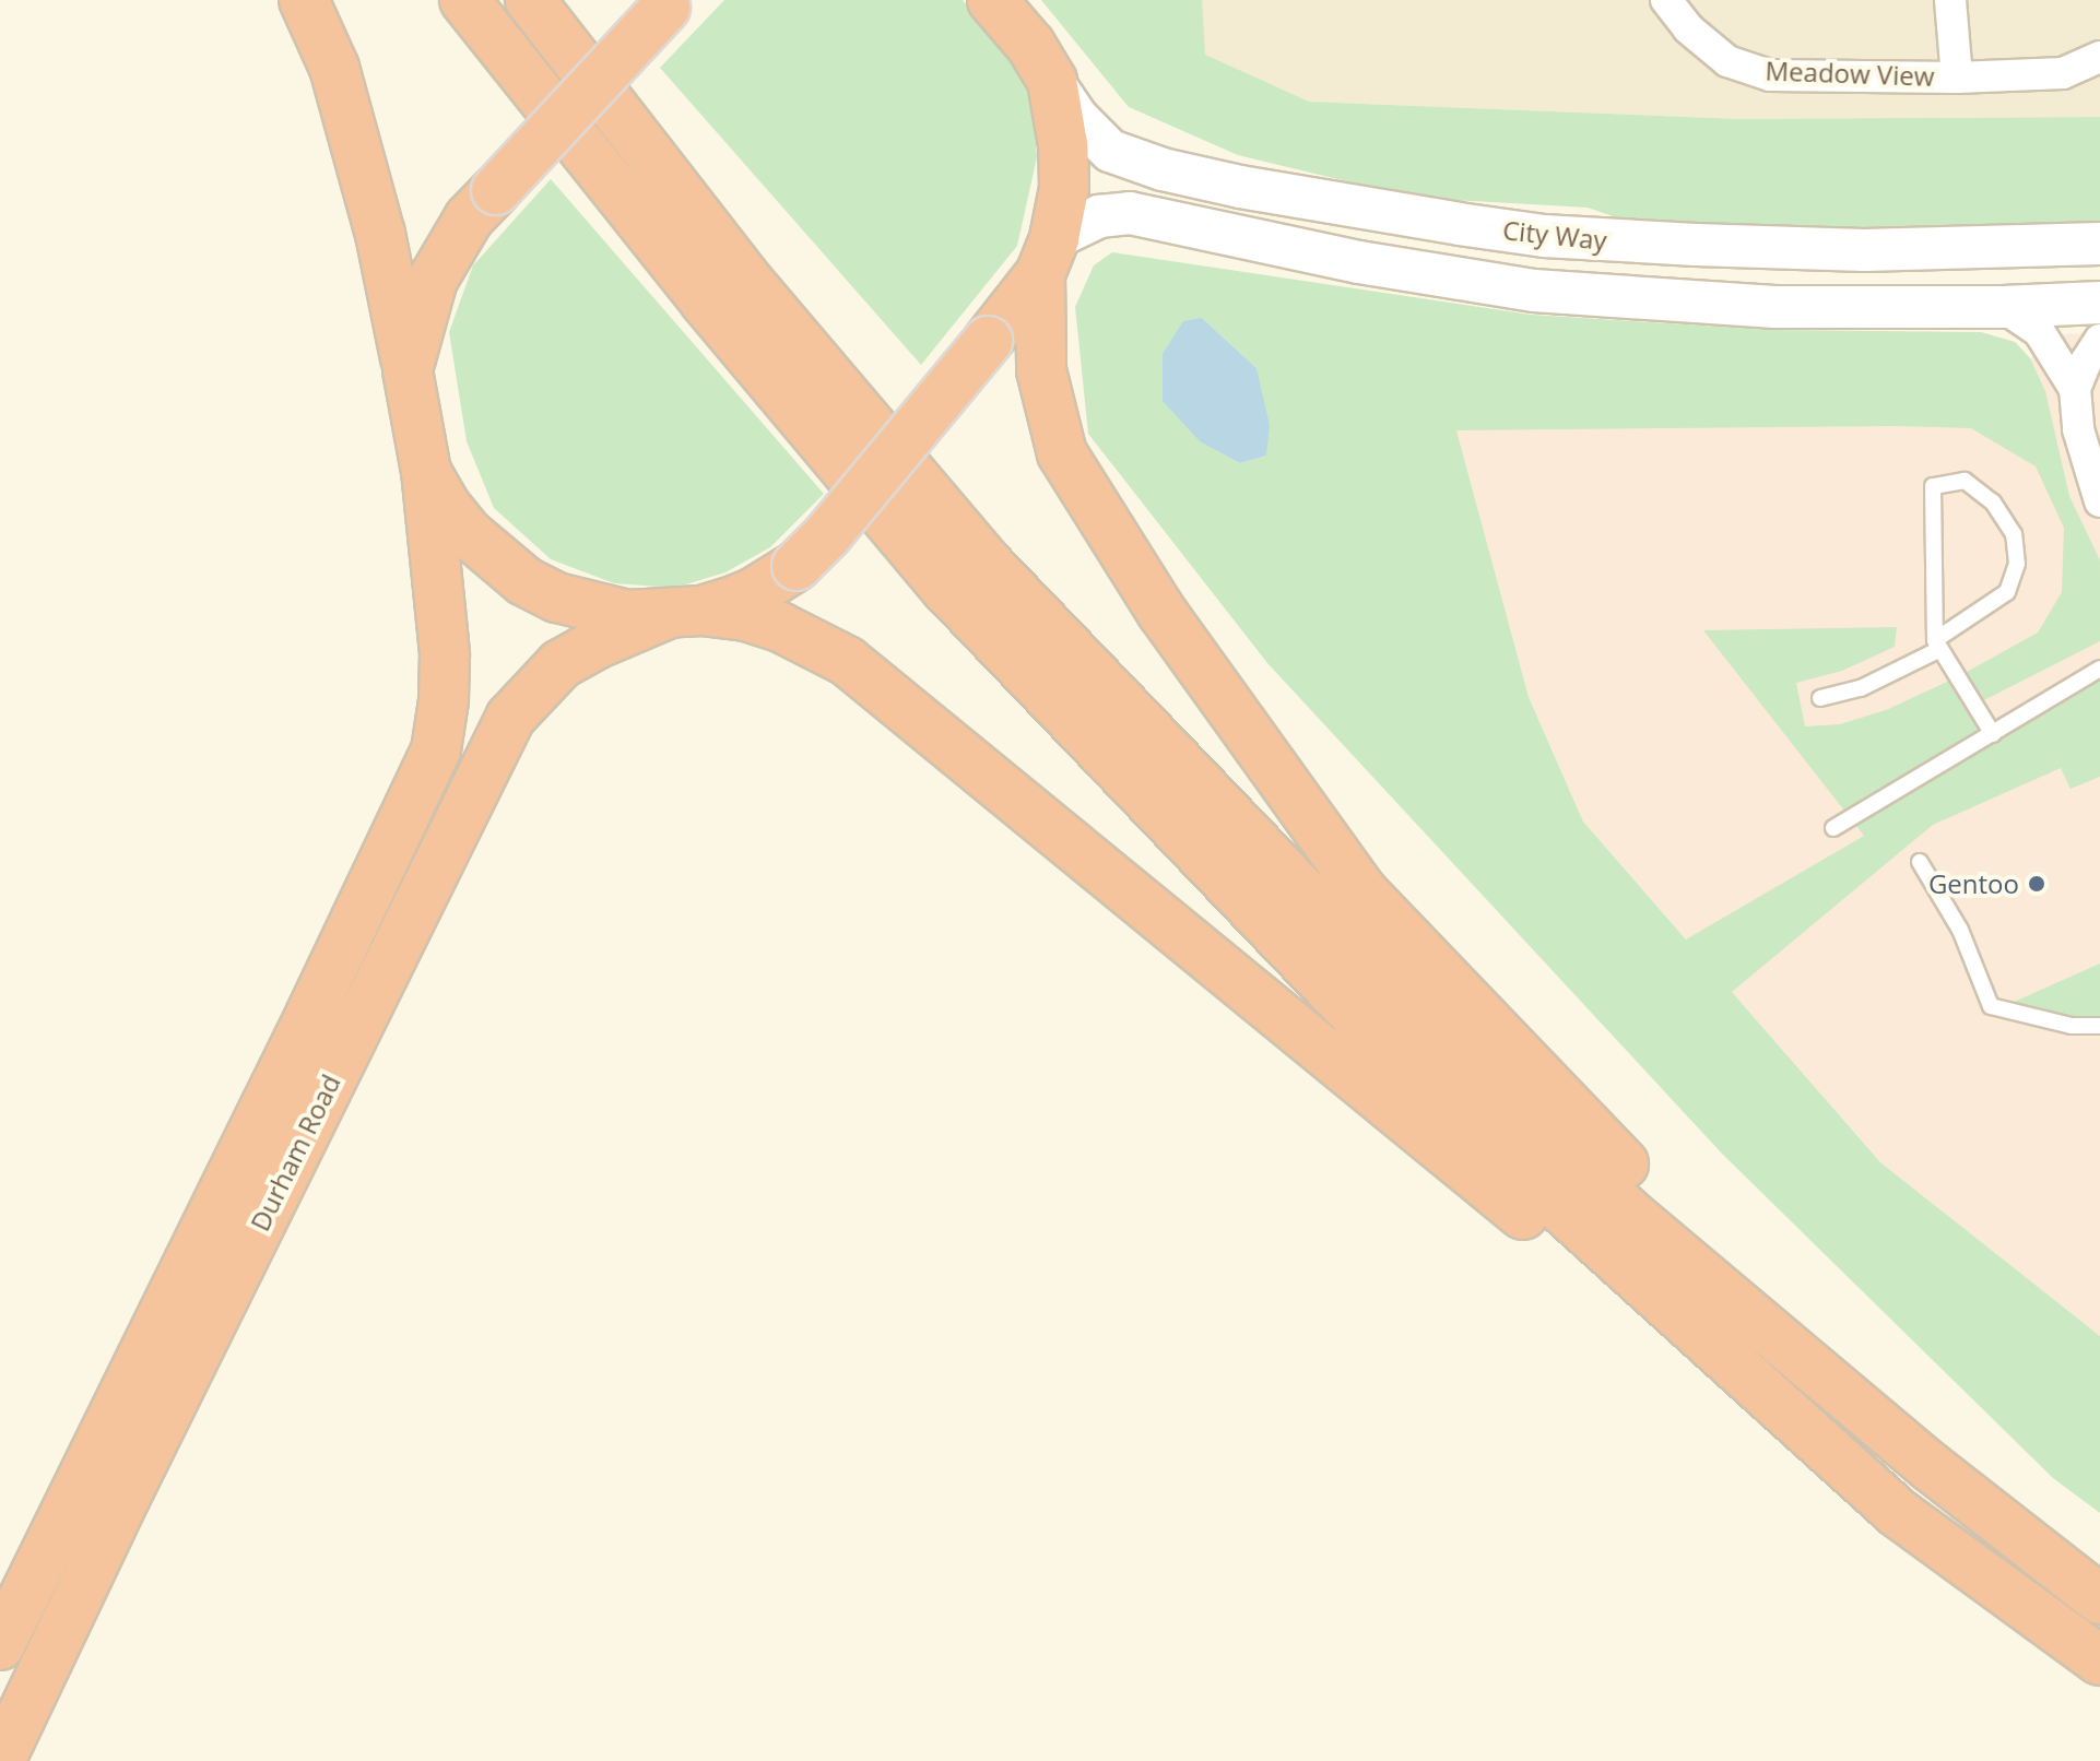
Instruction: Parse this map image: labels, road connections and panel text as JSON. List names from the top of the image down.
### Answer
{
  "streets": {
    "highway": ["Durham Road"],
    "main road": ["City Way"],
    "street": ["Meadow View"]
  },
  "places": ["Gentoo"]
}
